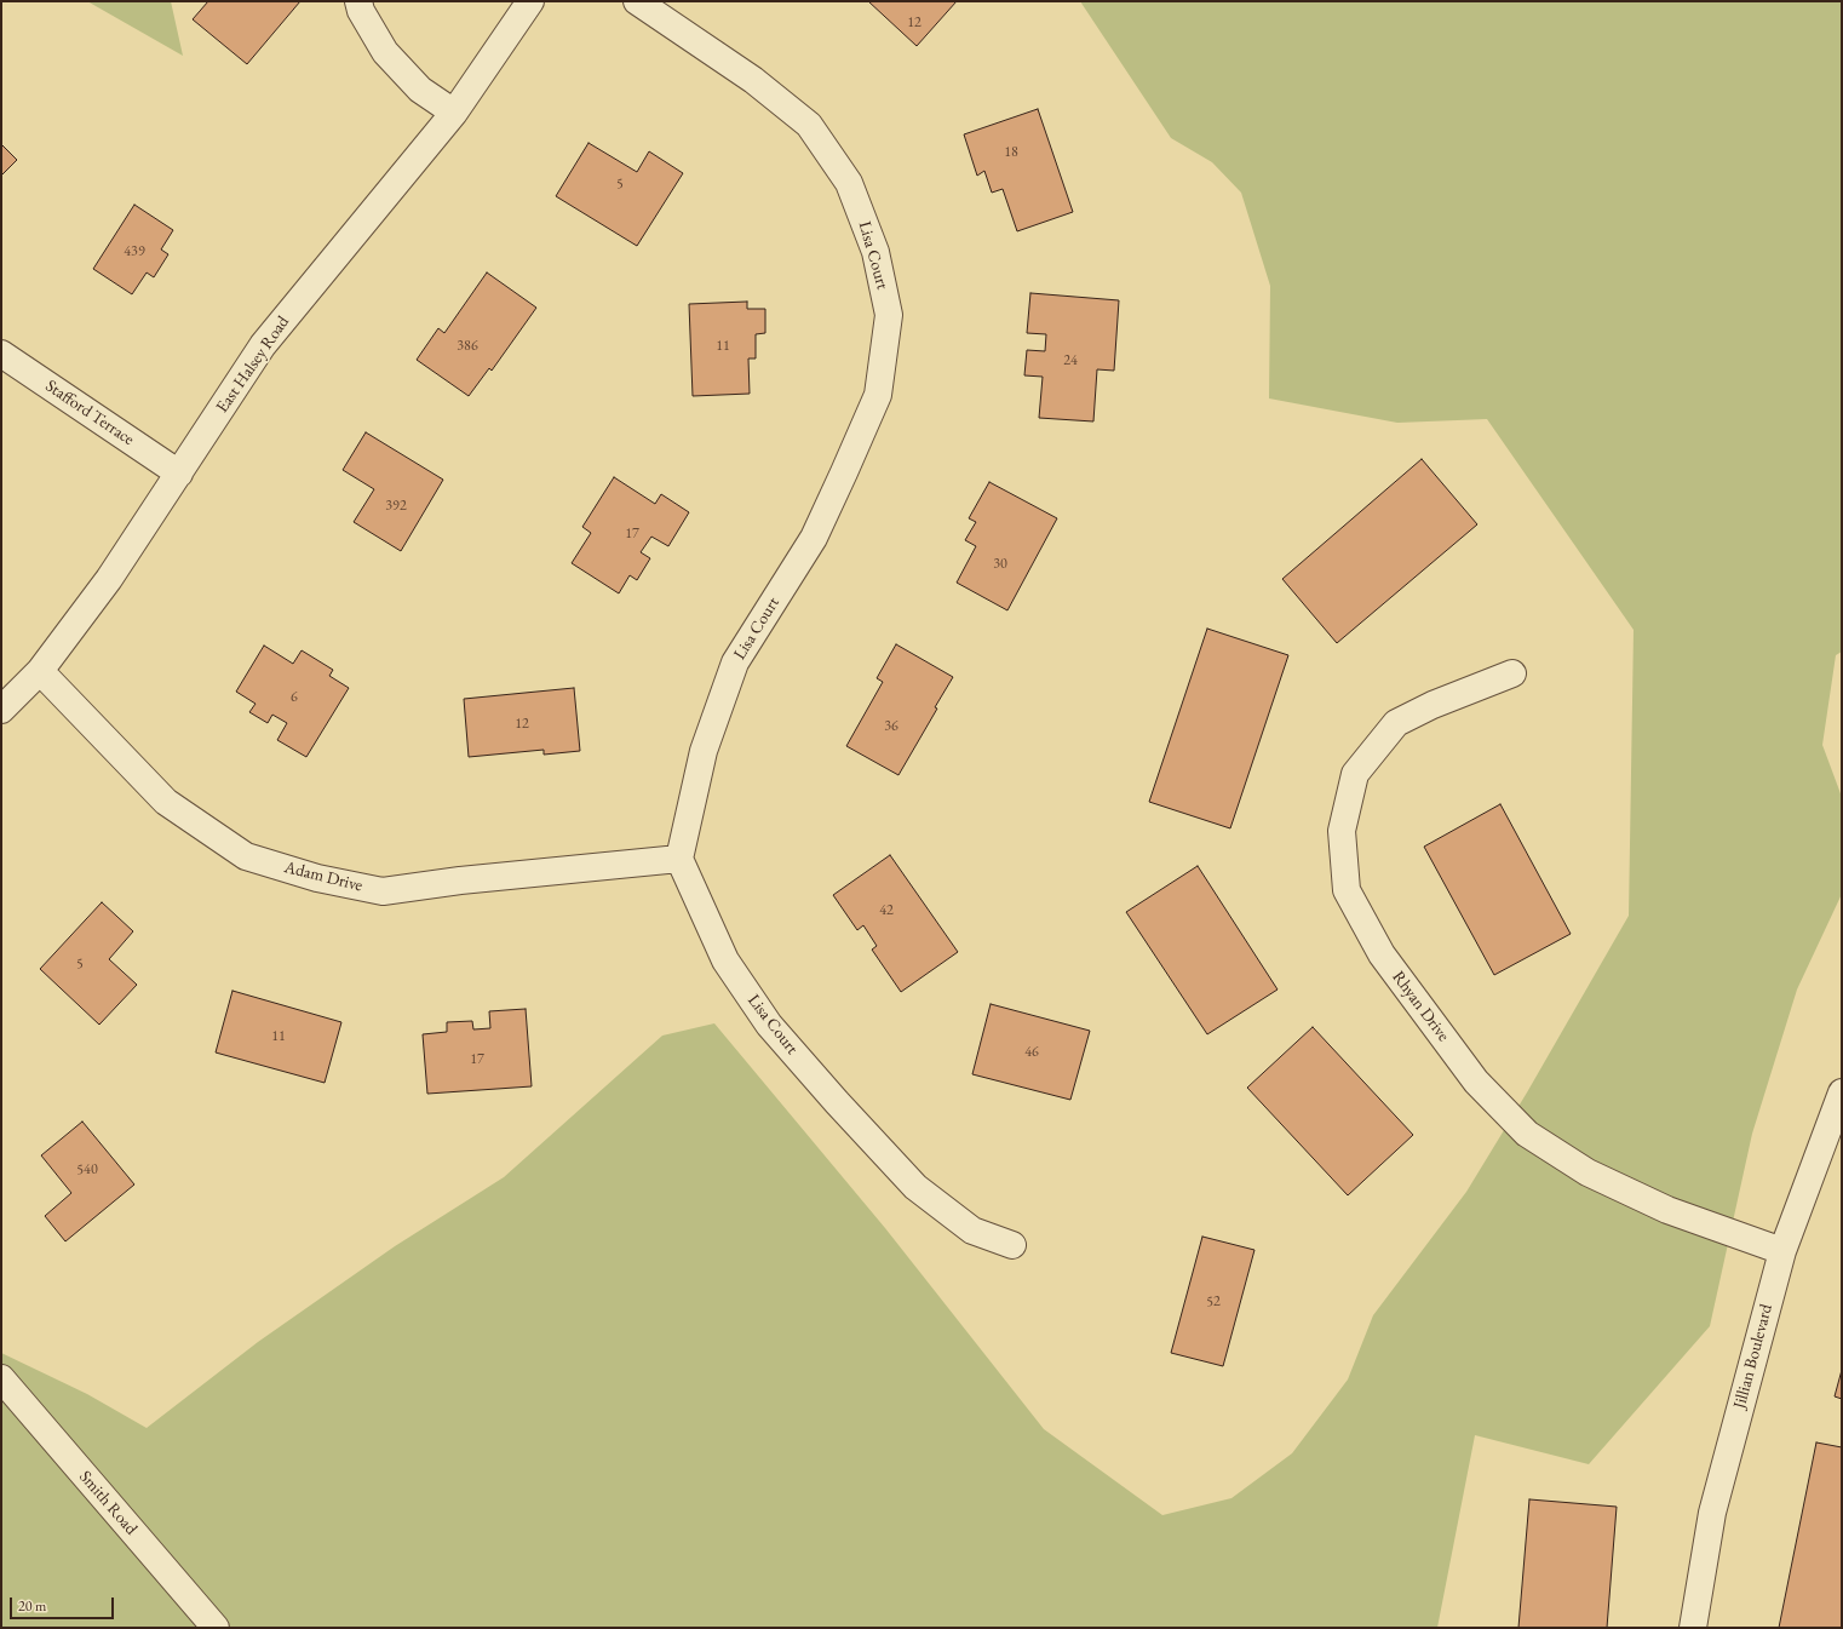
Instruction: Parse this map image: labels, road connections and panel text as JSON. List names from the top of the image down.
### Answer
{
  "streets": {
    "street": [
      "Lisa Court",
      "East Halsey Road",
      "Stafford Terrace",
      "Adam Drive",
      "Rhyan Drive",
      "Jillian Boulevard",
      "Smith Road"
    ]
  },
  "crossings": [
    ["Lisa Court", "Adam Drive"],
    ["East Halsey Road", "Stafford Terrace"],
    ["East Halsey Road", "Adam Drive"],
    ["Rhyan Drive", "Jillian Boulevard"]
  ],
  "house_numbers": [
    "12",
    "18",
    "5",
    "439",
    "386",
    "11",
    "24",
    "392",
    "17",
    "30",
    "6",
    "12",
    "36",
    "42",
    "5",
    "11",
    "46",
    "17",
    "540",
    "52"
  ],
  "scale_bar": "20 m"
}
